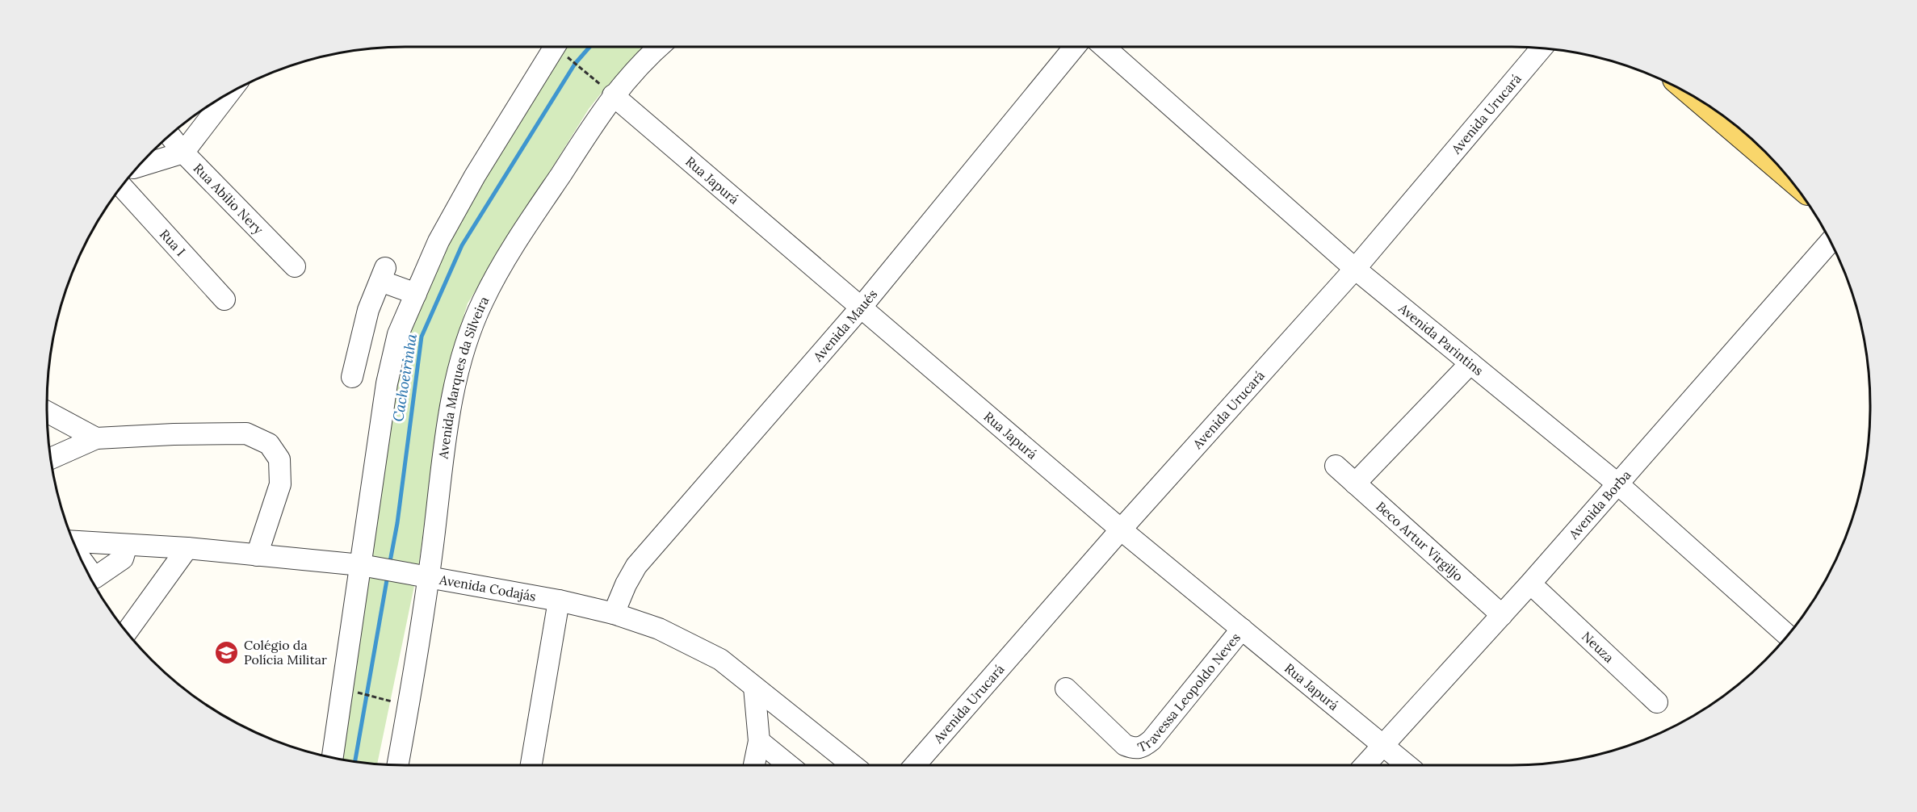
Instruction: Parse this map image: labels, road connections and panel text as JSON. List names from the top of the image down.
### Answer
{
  "streets": {
    "street": [
      "Avenida Urucará",
      "Rua Japurá",
      "Rua Abílio Nery",
      "Rua I",
      "Avenida Maués",
      "Avenida Parintins",
      "Avenida Marques da Silveira",
      "Avenida Borba",
      "Beco Artur Virgiljo",
      "Avenida Codajás",
      "Neuza",
      "Travessa Leopoldo Neves"
    ]
  },
  "crossings": [
    ["Avenida Urucará", "Rua Japurá"],
    ["Avenida Urucará", "Avenida Parintins"],
    ["Rua Japurá", "Avenida Maués"],
    ["Rua Japurá", "Avenida Marques da Silveira"],
    ["Rua Japurá", "Avenida Borba"],
    ["Rua Japurá", "Travessa Leopoldo Neves"],
    ["Avenida Maués", "Avenida Codajás"],
    ["Avenida Parintins", "Avenida Borba"],
    ["Avenida Marques da Silveira", "Avenida Codajás"],
    ["Avenida Borba", "Beco Artur Virgiljo"],
    ["Avenida Borba", "Neuza"]
  ],
  "water": ["Cachoeirinha"],
  "places": {
    "school or university": ["Colégio da Polícia Militar"]
  }
}
